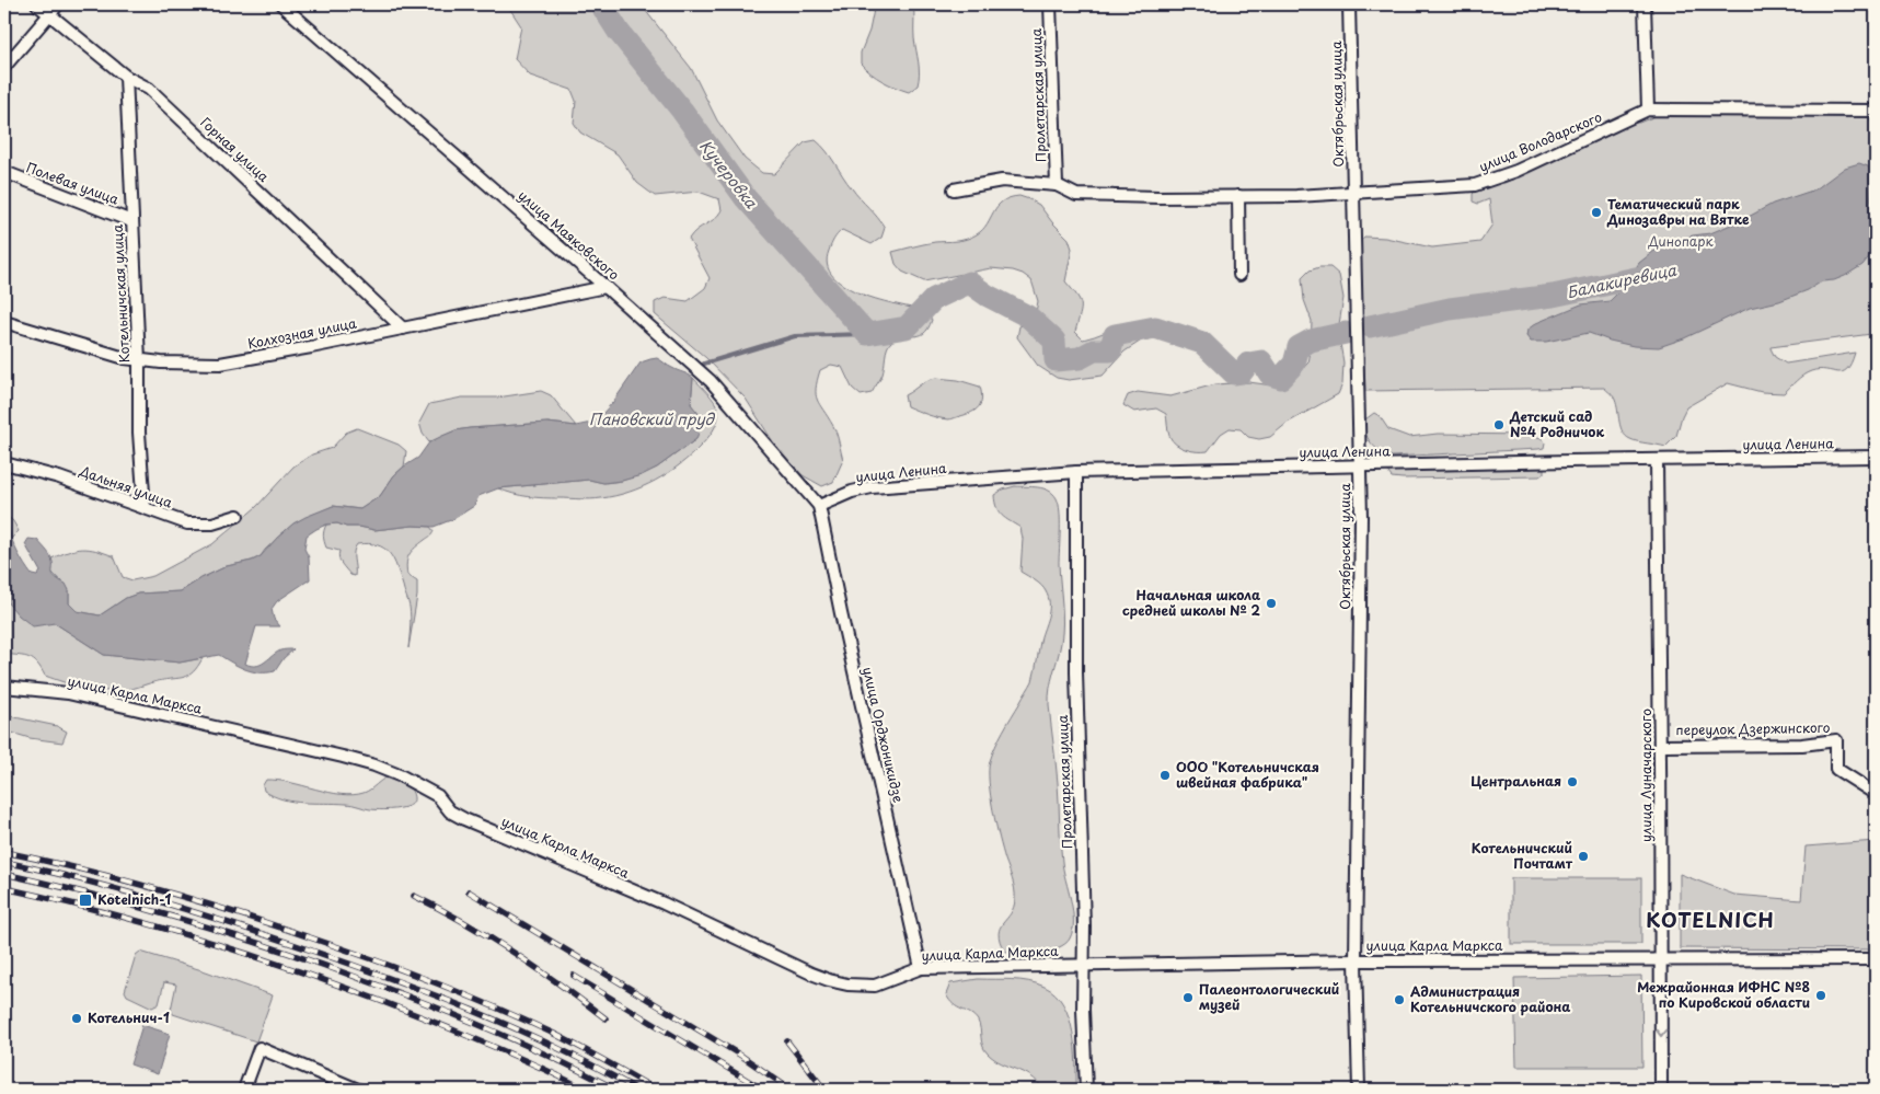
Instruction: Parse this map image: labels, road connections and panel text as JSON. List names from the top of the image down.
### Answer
{
  "streets": {
    "street": [
      "Пролетарская улица",
      "Октябрьская улица",
      "улица Володарского",
      "Горная улица",
      "Полевая улица",
      "улица Маяковского",
      "Котельничская улица",
      "Колхозная улица",
      "улица Ленина",
      "Дальняя улица",
      "улица Карла Маркса",
      "переулок Дзержинского",
      "улица Орджоникидзе",
      "улица Луначарского"
    ]
  },
  "crossings": [
    ["Пролетарская улица", "улица Володарского"],
    ["Пролетарская улица", "улица Ленина"],
    ["Пролетарская улица", "улица Карла Маркса"],
    ["Октябрьская улица", "улица Володарского"],
    ["Октябрьская улица", "улица Ленина"],
    ["Октябрьская улица", "улица Карла Маркса"],
    ["Горная улица", "Котельничская улица"],
    ["Горная улица", "Колхозная улица"],
    ["Полевая улица", "Котельничская улица"],
    ["улица Маяковского", "Колхозная улица"],
    ["улица Маяковского", "улица Ленина"],
    ["улица Маяковского", "улица Орджоникидзе"],
    ["Котельничская улица", "Колхозная улица"],
    ["Котельничская улица", "Дальняя улица"],
    ["улица Ленина", "улица Орджоникидзе"],
    ["улица Ленина", "улица Луначарского"],
    ["улица Карла Маркса", "улица Орджоникидзе"],
    ["улица Карла Маркса", "улица Луначарского"],
    ["переулок Дзержинского", "улица Луначарского"]
  ],
  "districts": ["KOTELNICH"],
  "water": ["Кучеровка", "Балакиревица", "Пановский пруд"],
  "parks": ["Динопарк"],
  "places": {
    "other": [
      "Тематический парк Динозавры на Вятке",
      "Детский сад №4 Родничок",
      "Начальная школа средней школы № 2",
      "ООО \"Котельничская швейная фабрика\"",
      "Центральная",
      "Котельничский Почтамт",
      "Межрайонная ИФНС №8 по Кировской области",
      "Палеонтологический музей",
      "Администрация Котельничского района",
      "Котельнич-1"
    ],
    "transit": ["Kotelnich-1"]
  }
}
